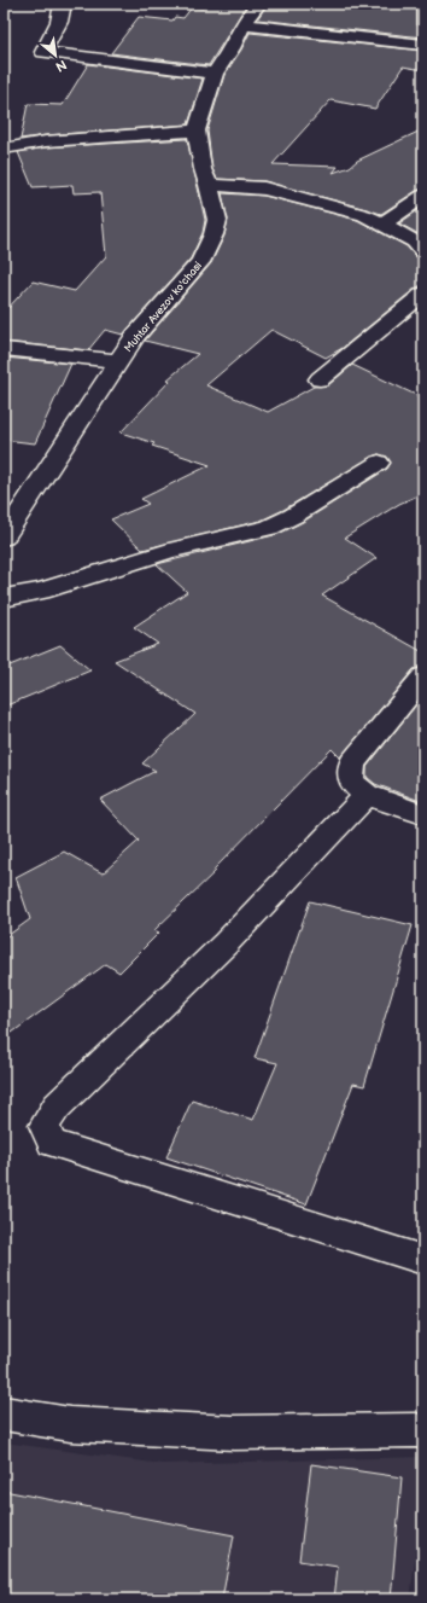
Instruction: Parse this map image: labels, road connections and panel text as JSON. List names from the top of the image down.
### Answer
{
  "streets": {
    "street": ["Muhtar Avezov ko'chasi"]
  },
  "north": "bottom right"
}
